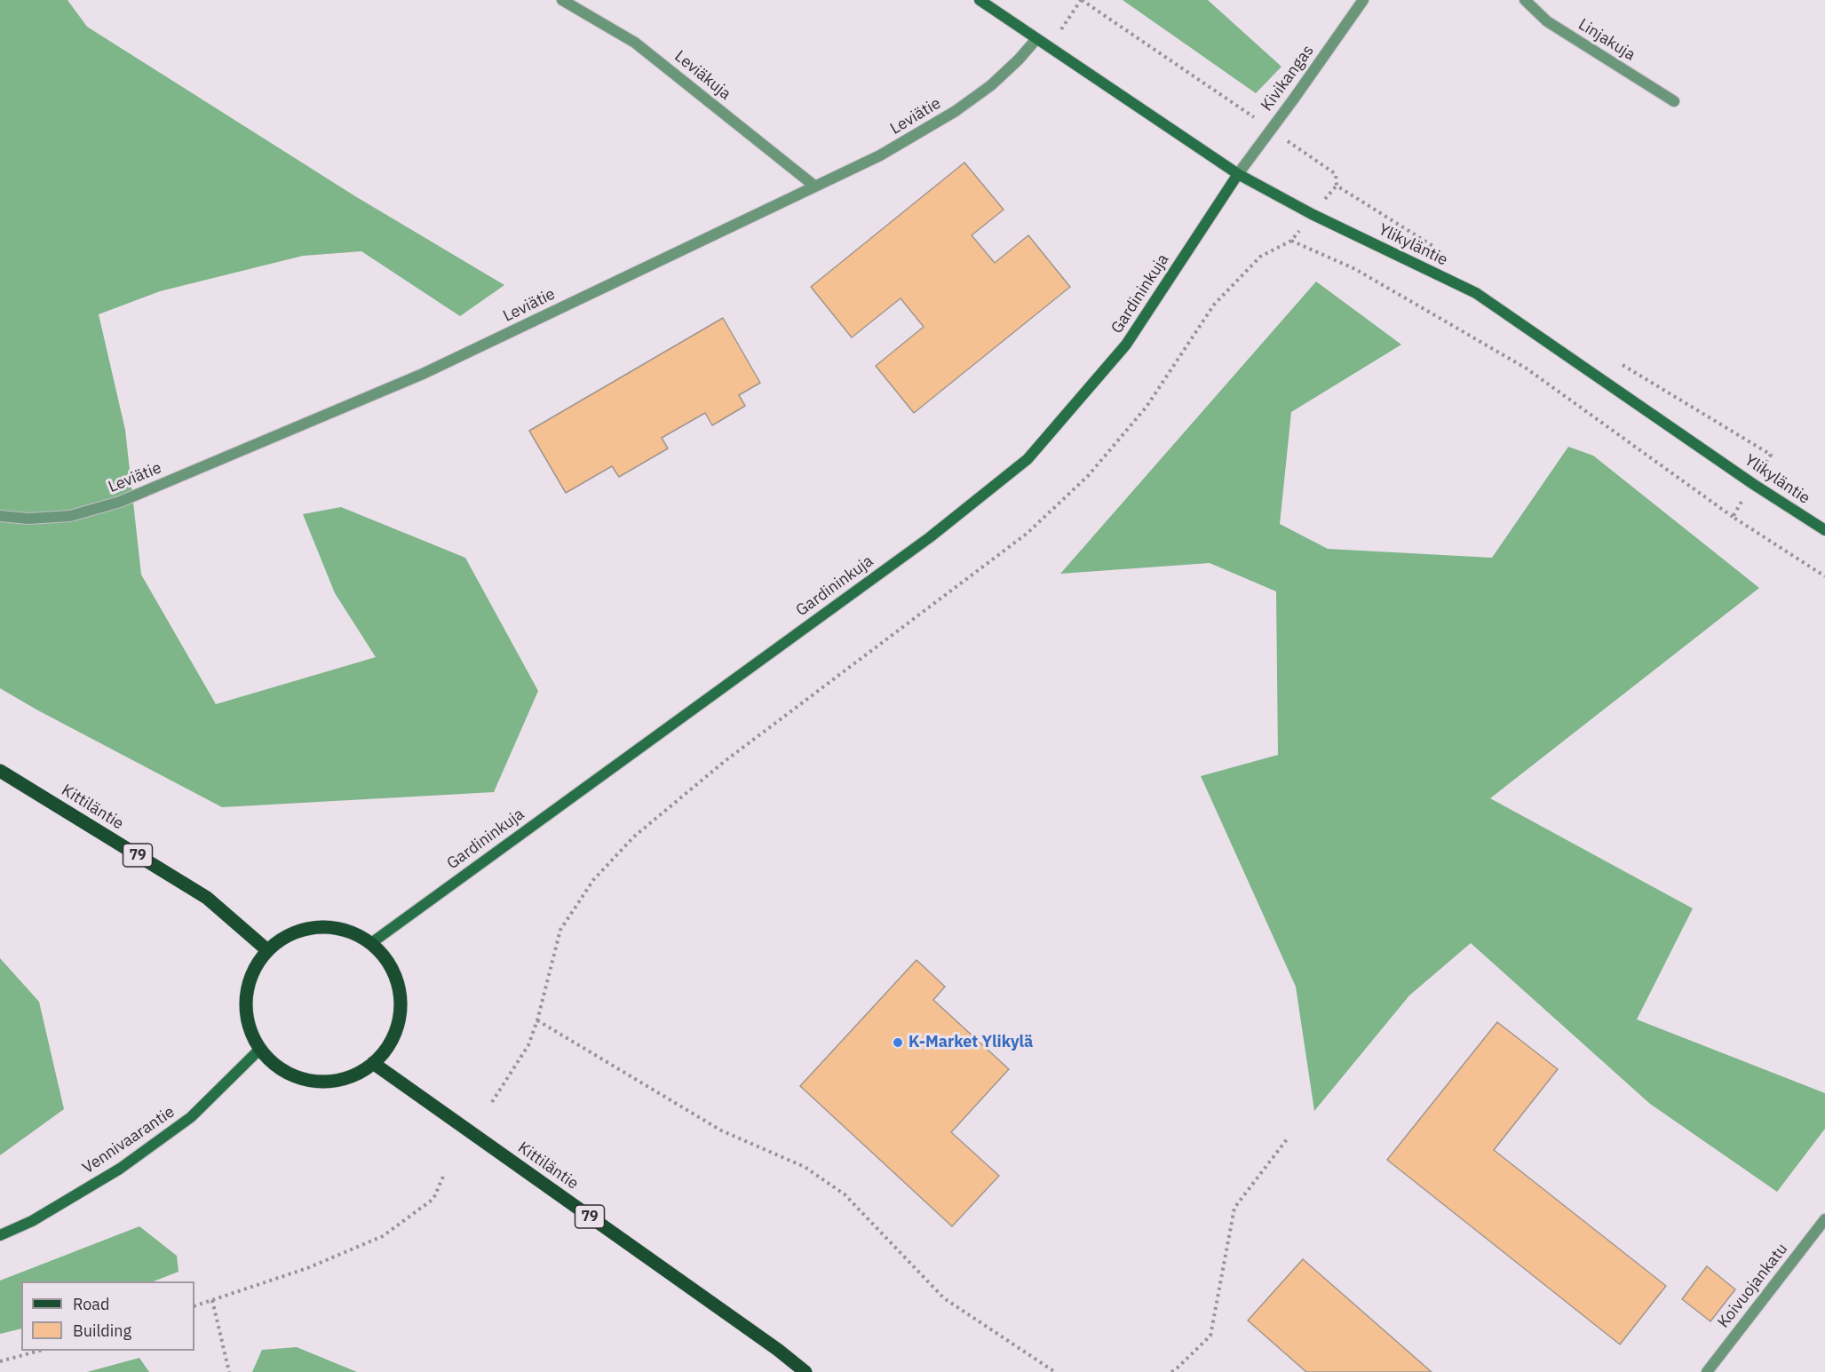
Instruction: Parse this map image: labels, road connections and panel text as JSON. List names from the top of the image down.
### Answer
{
  "streets": {
    "main road": [
      "Ylikyläntie",
      "Gardininkuja",
      "Kittiläntie",
      "79",
      "Vennivaarantie"
    ],
    "street": [
      "Linjakuja",
      "Leviäkuja",
      "Kivikangas",
      "Leviätie",
      "Koivuojankatu"
    ]
  },
  "crossings": [
    ["Leviäkuja", "Leviätie"],
    ["Kivikangas", "Ylikyläntie"],
    ["Kivikangas", "Gardininkuja"],
    ["Leviätie", "Ylikyläntie"],
    ["Ylikyläntie", "Gardininkuja"],
    ["Gardininkuja", "Kittiläntie"],
    ["Gardininkuja", "Vennivaarantie"],
    ["Kittiläntie", "Vennivaarantie"]
  ],
  "places": ["K-Market Ylikylä"],
  "legend": ["Road", "Building"]
}
